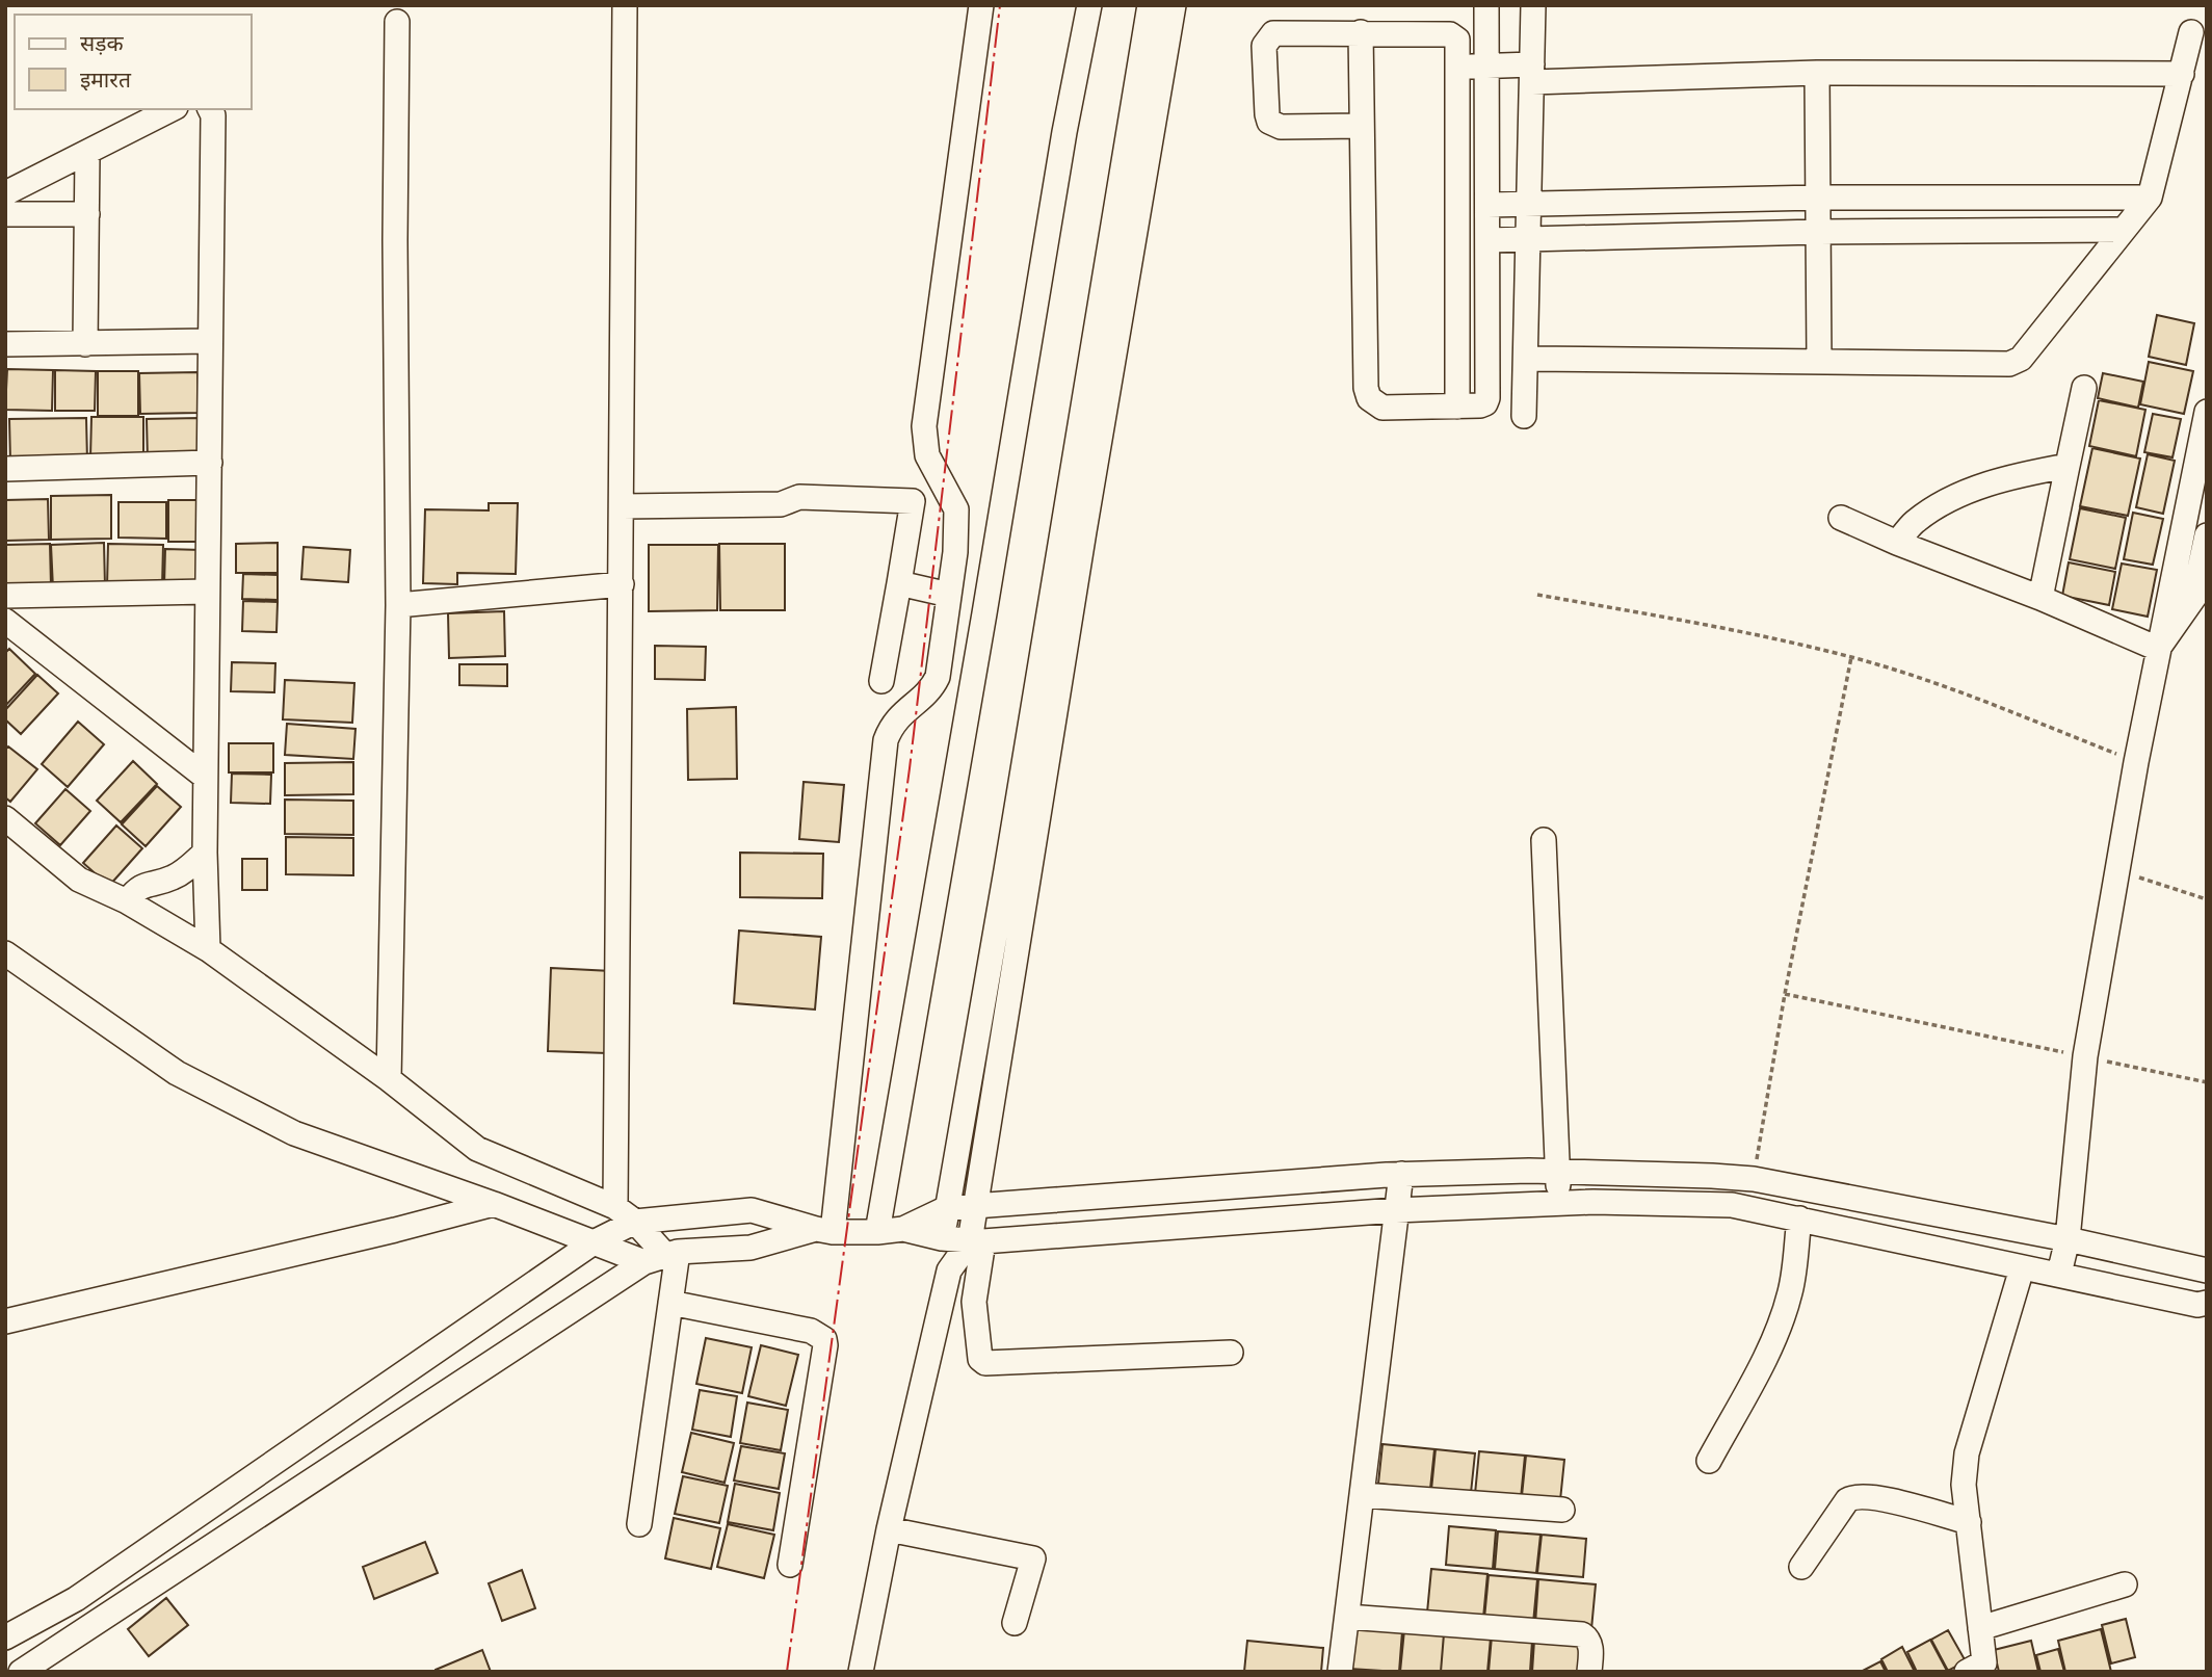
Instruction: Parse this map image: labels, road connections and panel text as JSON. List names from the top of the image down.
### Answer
{
  "legend": ["सड़क", "इमारत"]
}
